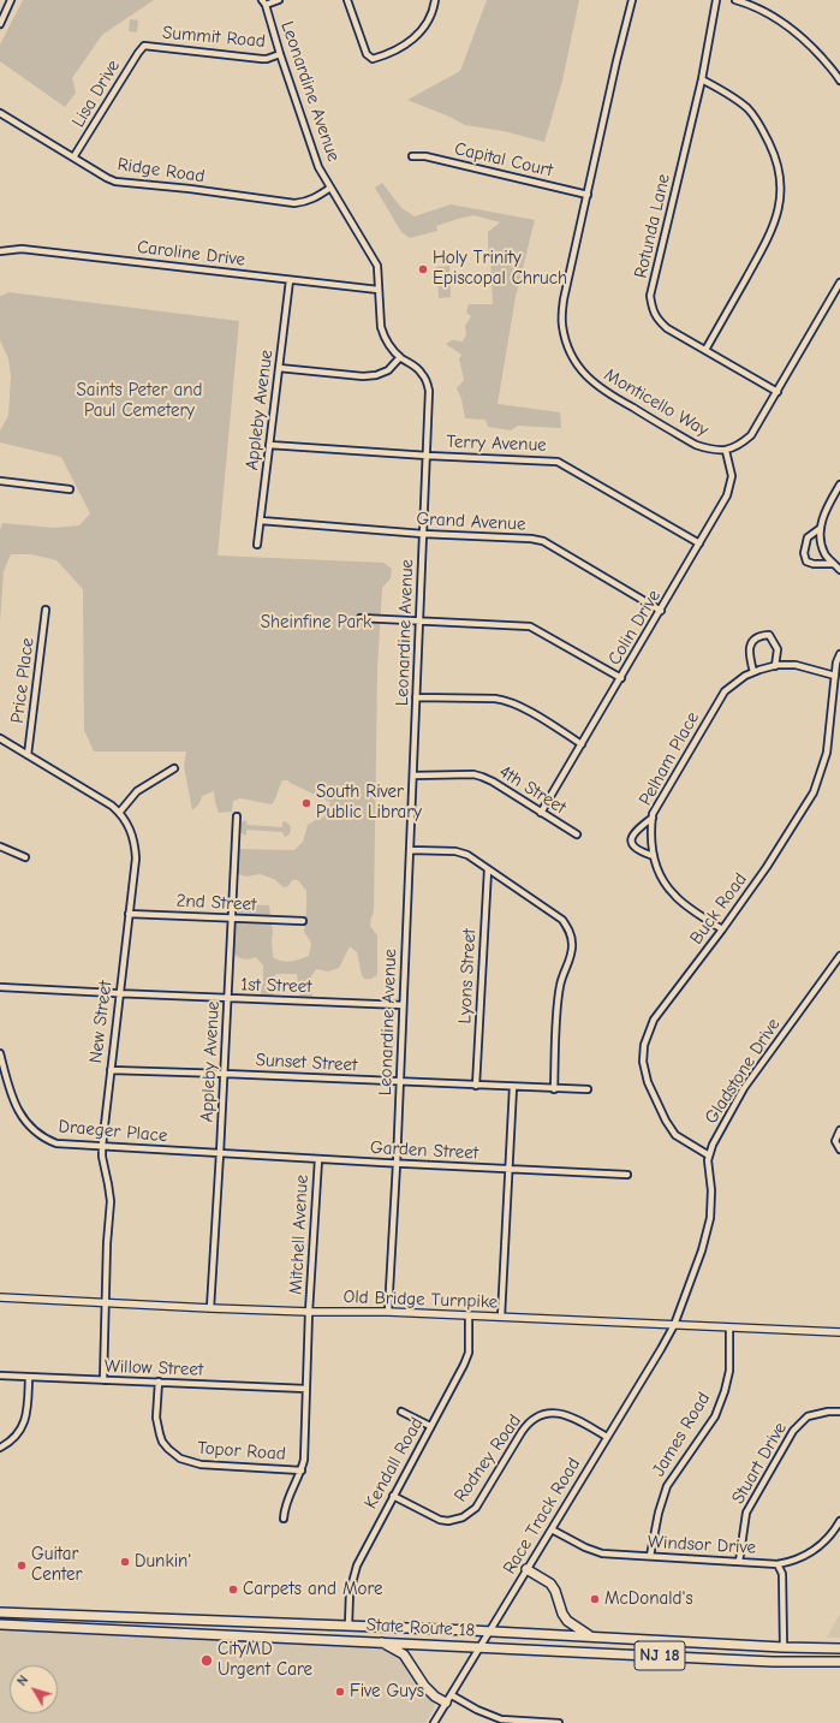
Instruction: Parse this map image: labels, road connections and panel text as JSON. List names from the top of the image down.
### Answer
{
  "streets": {
    "highway": ["State Route 18", "NJ 18"],
    "street": [
      "Summit Road",
      "Leonardine Avenue",
      "Lisa Drive",
      "Capital Court",
      "Ridge Road",
      "Rotunda Lane",
      "Caroline Drive",
      "Monticello Way",
      "Appleby Avenue",
      "Terry Avenue",
      "Grand Avenue",
      "Colin Drive",
      "Price Place",
      "Pelham Place",
      "4th Street",
      "2nd Street",
      "Buck Road",
      "Lyons Street",
      "1st Street",
      "New Street",
      "Sunset Street",
      "Gladstone Drive",
      "Draeger Place",
      "Garden Street",
      "Mitchell Avenue",
      "Old Bridge Turnpike",
      "Willow Street",
      "James Road",
      "Topor Road",
      "Rodney Road",
      "Kendall Road",
      "Stuart Drive",
      "Race Track Road",
      "Windsor Drive"
    ]
  },
  "crossings": [
    ["Summit Road", "Leonardine Avenue"],
    ["Summit Road", "Lisa Drive"],
    ["Leonardine Avenue", "Ridge Road"],
    ["Leonardine Avenue", "Caroline Drive"],
    ["Leonardine Avenue", "Terry Avenue"],
    ["Leonardine Avenue", "Grand Avenue"],
    ["Leonardine Avenue", "4th Street"],
    ["Leonardine Avenue", "1st Street"],
    ["Leonardine Avenue", "Sunset Street"],
    ["Leonardine Avenue", "Garden Street"],
    ["Leonardine Avenue", "Old Bridge Turnpike"],
    ["Lisa Drive", "Ridge Road"],
    ["Capital Court", "Monticello Way"],
    ["Rotunda Lane", "Monticello Way"],
    ["Caroline Drive", "Appleby Avenue"],
    ["Monticello Way", "Colin Drive"],
    ["Appleby Avenue", "Terry Avenue"],
    ["Appleby Avenue", "Grand Avenue"],
    ["Appleby Avenue", "2nd Street"],
    ["Appleby Avenue", "1st Street"],
    ["Appleby Avenue", "Sunset Street"],
    ["Appleby Avenue", "Draeger Place"],
    ["Appleby Avenue", "Garden Street"],
    ["Appleby Avenue", "Old Bridge Turnpike"],
    ["Terry Avenue", "Colin Drive"],
    ["Grand Avenue", "Colin Drive"],
    ["Colin Drive", "4th Street"],
    ["Price Place", "New Street"],
    ["Pelham Place", "Buck Road"],
    ["2nd Street", "New Street"],
    ["Buck Road", "Gladstone Drive"],
    ["Lyons Street", "Sunset Street"],
    ["1st Street", "New Street"],
    ["New Street", "Sunset Street"],
    ["New Street", "Draeger Place"],
    ["New Street", "Old Bridge Turnpike"],
    ["New Street", "Willow Street"],
    ["Gladstone Drive", "Old Bridge Turnpike"],
    ["Gladstone Drive", "Race Track Road"],
    ["Draeger Place", "Garden Street"],
    ["Garden Street", "Mitchell Avenue"],
    ["Mitchell Avenue", "Old Bridge Turnpike"],
    ["Mitchell Avenue", "Willow Street"],
    ["Mitchell Avenue", "Topor Road"],
    ["Old Bridge Turnpike", "James Road"],
    ["Old Bridge Turnpike", "Kendall Road"],
    ["Old Bridge Turnpike", "Race Track Road"],
    ["Willow Street", "Topor Road"],
    ["James Road", "Windsor Drive"],
    ["Rodney Road", "Kendall Road"],
    ["Rodney Road", "Race Track Road"],
    ["Kendall Road", "State Route 18"],
    ["Stuart Drive", "Windsor Drive"],
    ["Race Track Road", "Windsor Drive"],
    ["Race Track Road", "State Route 18"]
  ],
  "parks": ["Saints Peter and Paul Cemetery", "Sheinfine Park"],
  "places": [
    "Holy Trinity Episcopal Chruch",
    "South River Public Library",
    "Dunkin'",
    "Guitar Center",
    "Carpets and More",
    "McDonald's",
    "CityMD Urgent Care",
    "Five Guys"
  ],
  "north": "top left"
}
